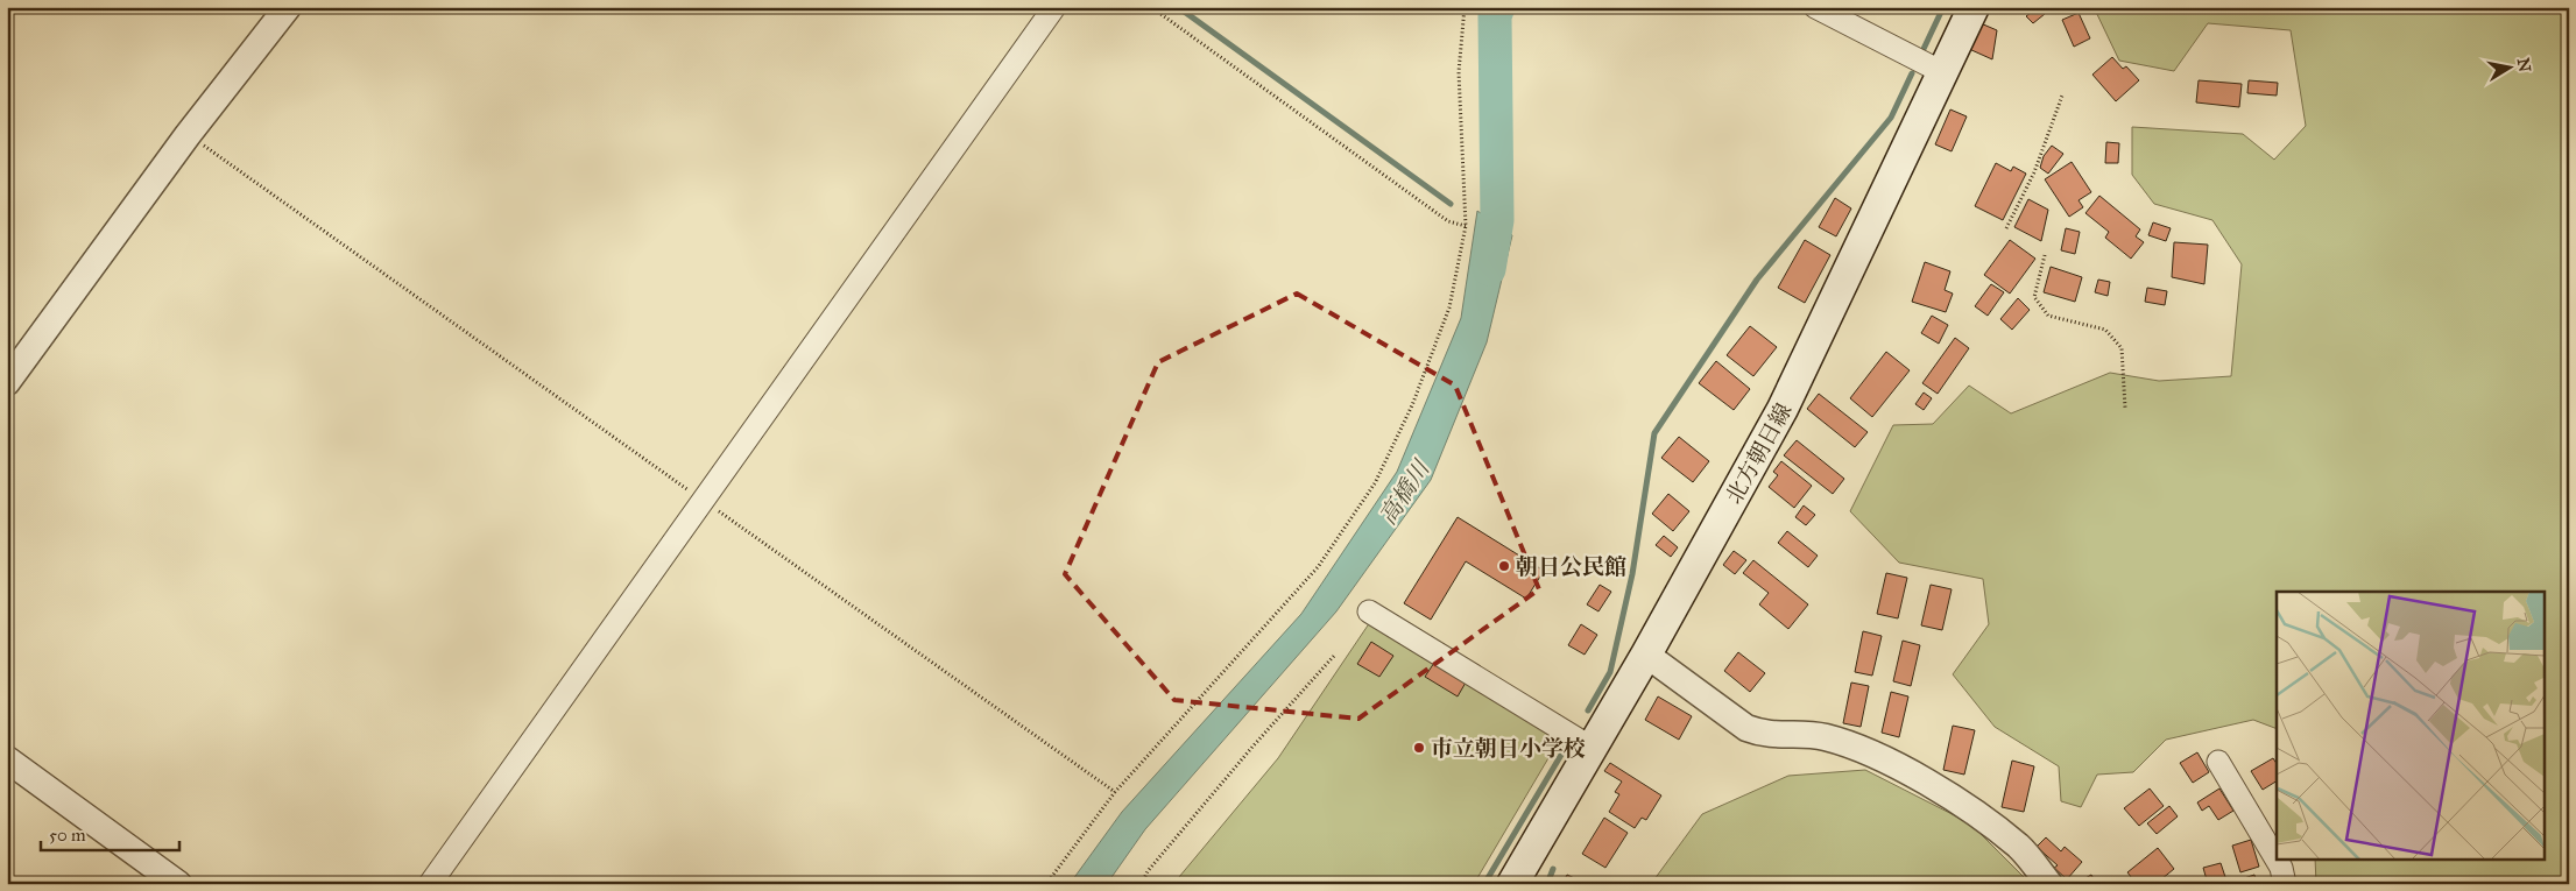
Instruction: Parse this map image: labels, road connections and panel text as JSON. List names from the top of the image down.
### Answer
{
  "streets": {
    "main road": ["北方朝日線"]
  },
  "water": ["高橋川"],
  "places": ["朝日公民館", "市立朝日小学校"],
  "scale_bar": "50 m",
  "north": "right"
}
